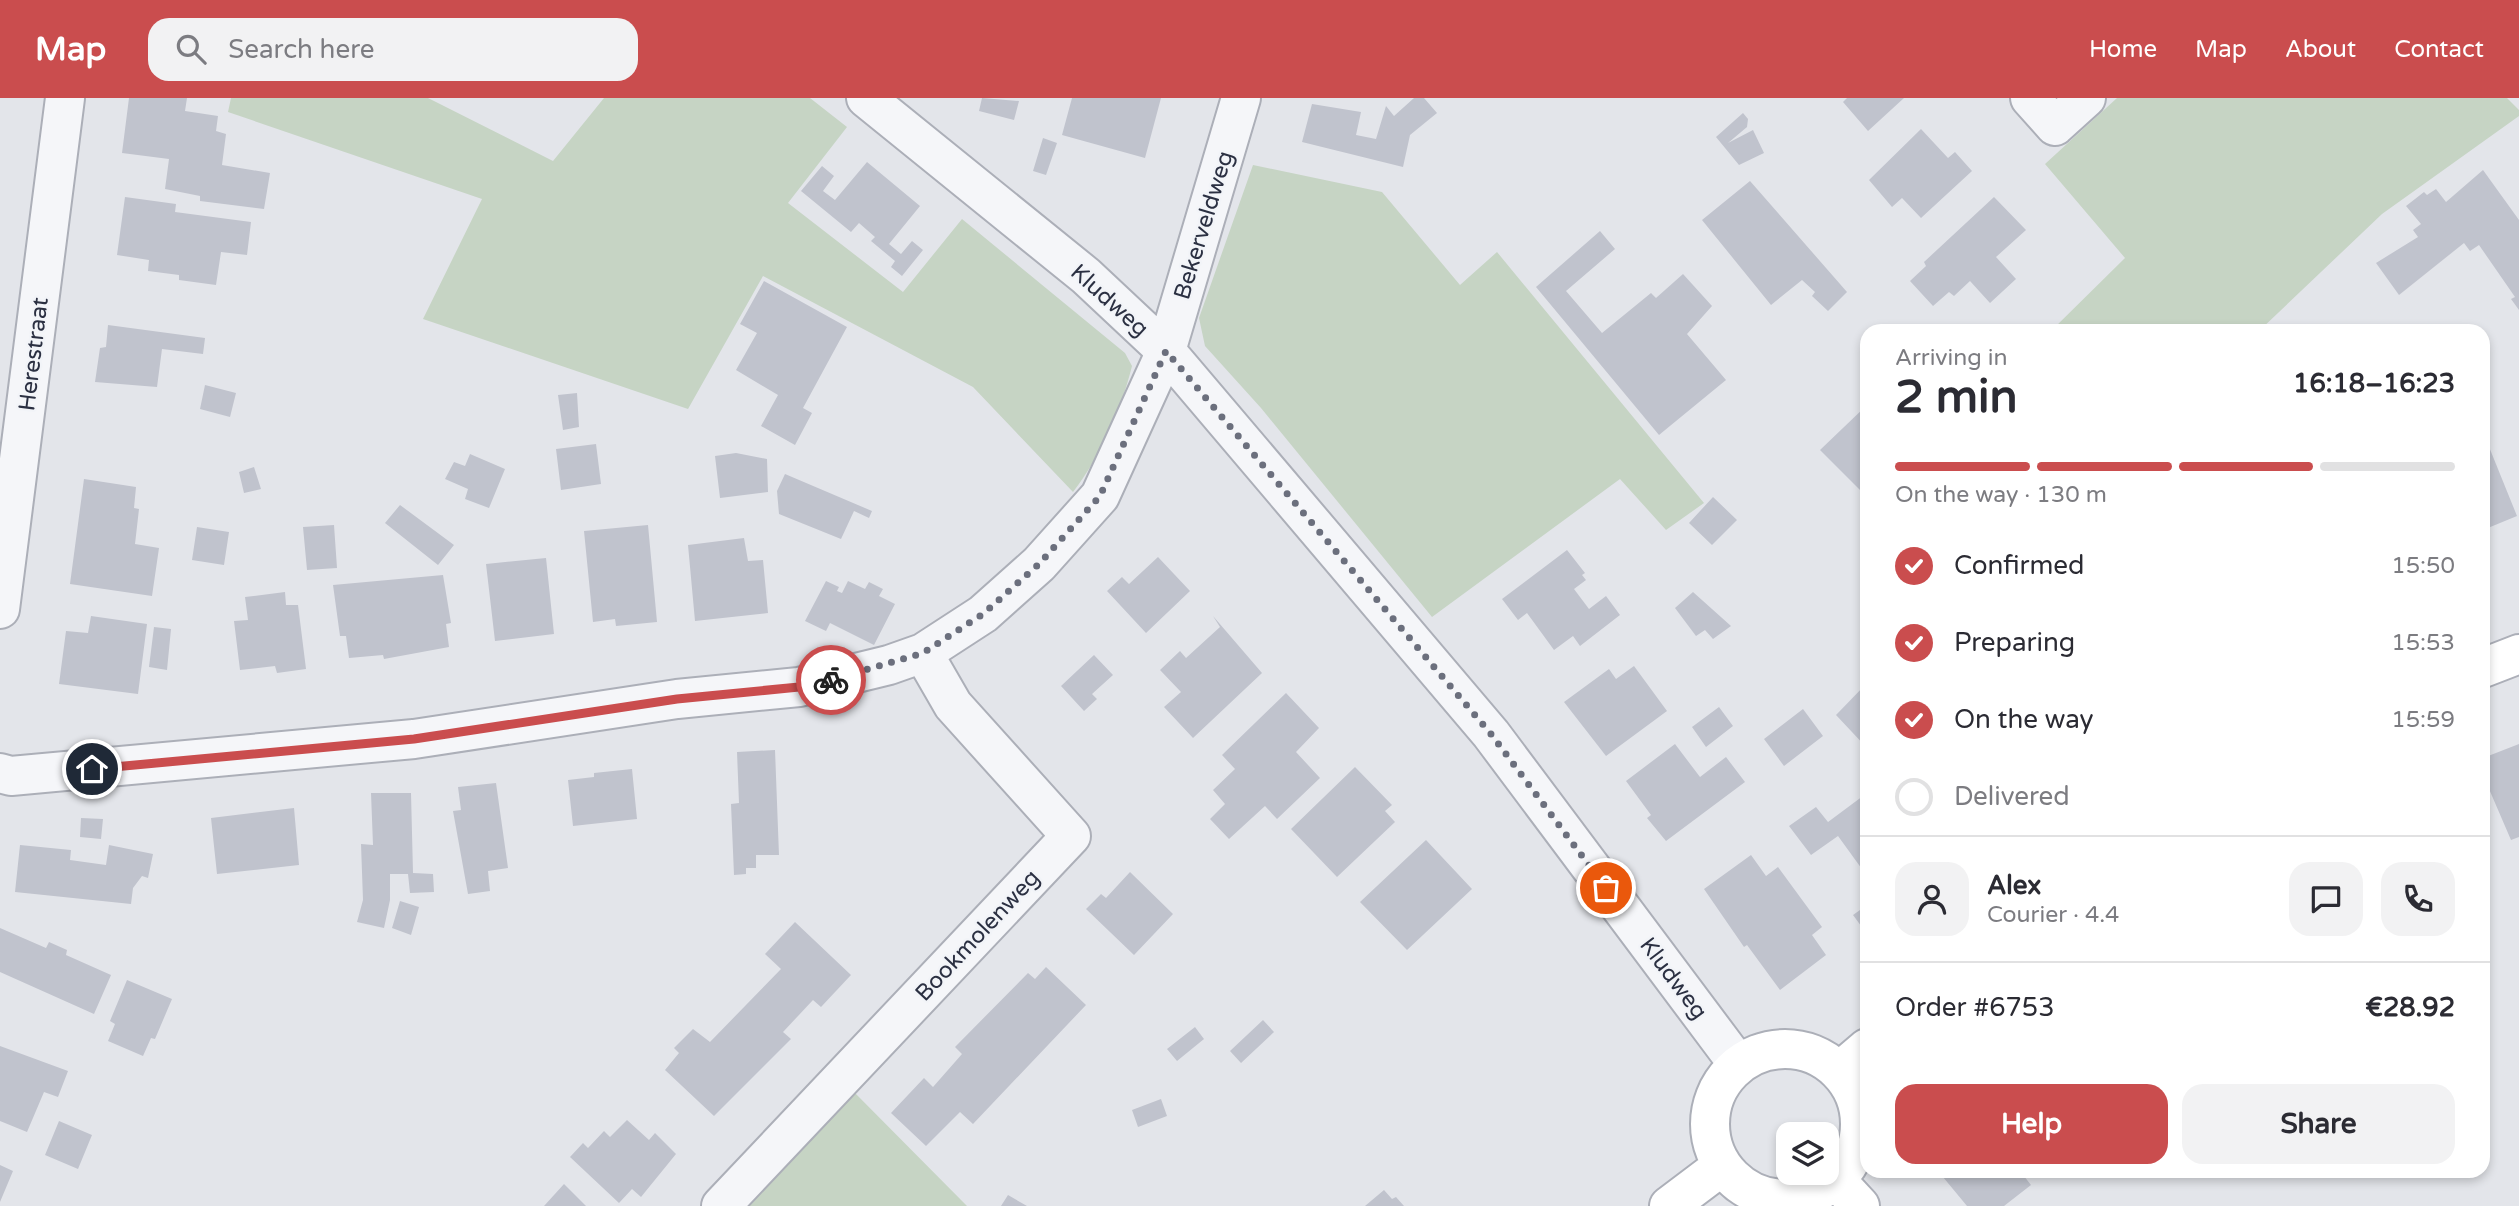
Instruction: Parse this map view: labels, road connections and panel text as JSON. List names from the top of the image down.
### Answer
{
  "streets": {
    "street": [
      "Bekerveldweg",
      "Kludweg",
      "Herestraat",
      "Bookmolenweg"
    ]
  },
  "crossings": [
    ["Bekerveldweg", "Kludweg"],
    ["Bekerveldweg", "Bookmolenweg"]
  ],
  "page": {
    "header": "Map",
    "search": "Search here",
    "nav": [
      "Home",
      "Map",
      "About",
      "Contact"
    ],
    "heading": ["2 min", "Arriving in", "16:18–16:23"],
    "panel": [
      "Alex",
      "Courier · 4.4",
      "Order #6753",
      "€28.92"
    ],
    "bar": "On the way · 130 m",
    "list": [
      ["Confirmed", "15:50"],
      ["Preparing", "15:53"],
      ["On the way", "15:59"],
      "Delivered"
    ],
    "buttons": ["Help", "Share"]
  }
}
